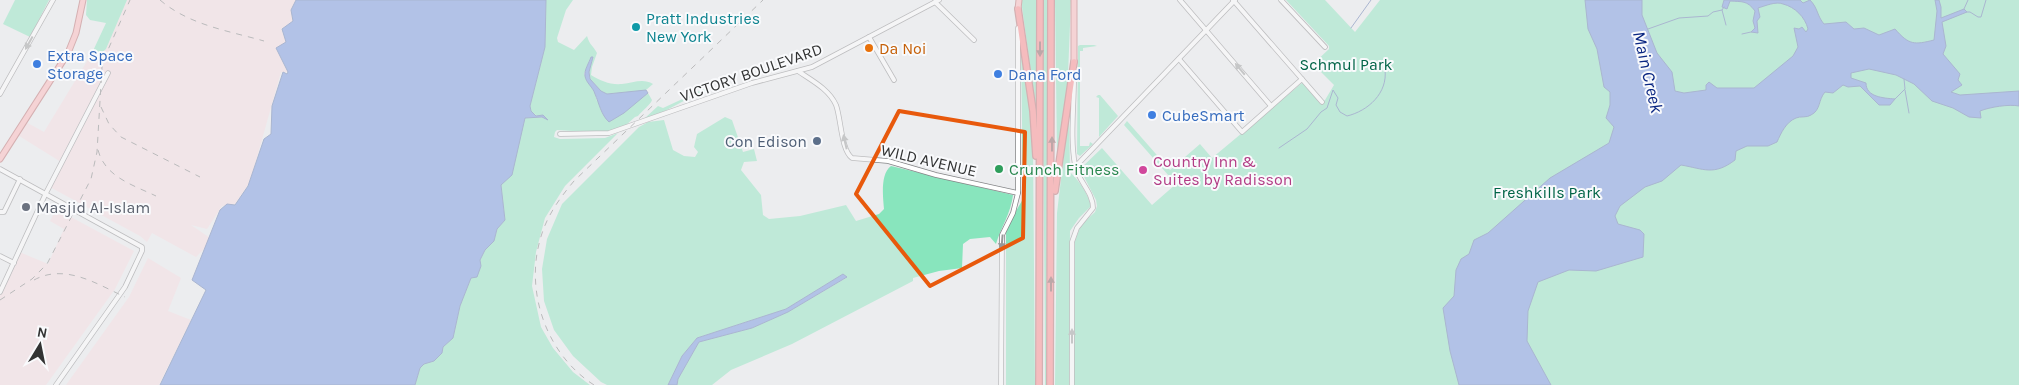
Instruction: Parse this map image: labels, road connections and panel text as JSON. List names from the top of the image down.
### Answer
{
  "streets": {
    "street": ["VICTORY BOULEVARD", "WILD AVENUE"]
  },
  "crossings": [
    ["VICTORY BOULEVARD", "WILD AVENUE"]
  ],
  "one_way": ["WILD AVENUE"],
  "water": ["Main Creek"],
  "parks": ["Schmul Park", "Freshkills Park"],
  "places": [
    "Pratt Industries New York",
    "Da Noi",
    "Extra Space Storage",
    "Dana Ford",
    "CubeSmart",
    "Con Edison",
    "Crunch Fitness",
    "Country Inn & Suites by Radisson",
    "Masjid Al-Islam"
  ],
  "north": "top"
}
